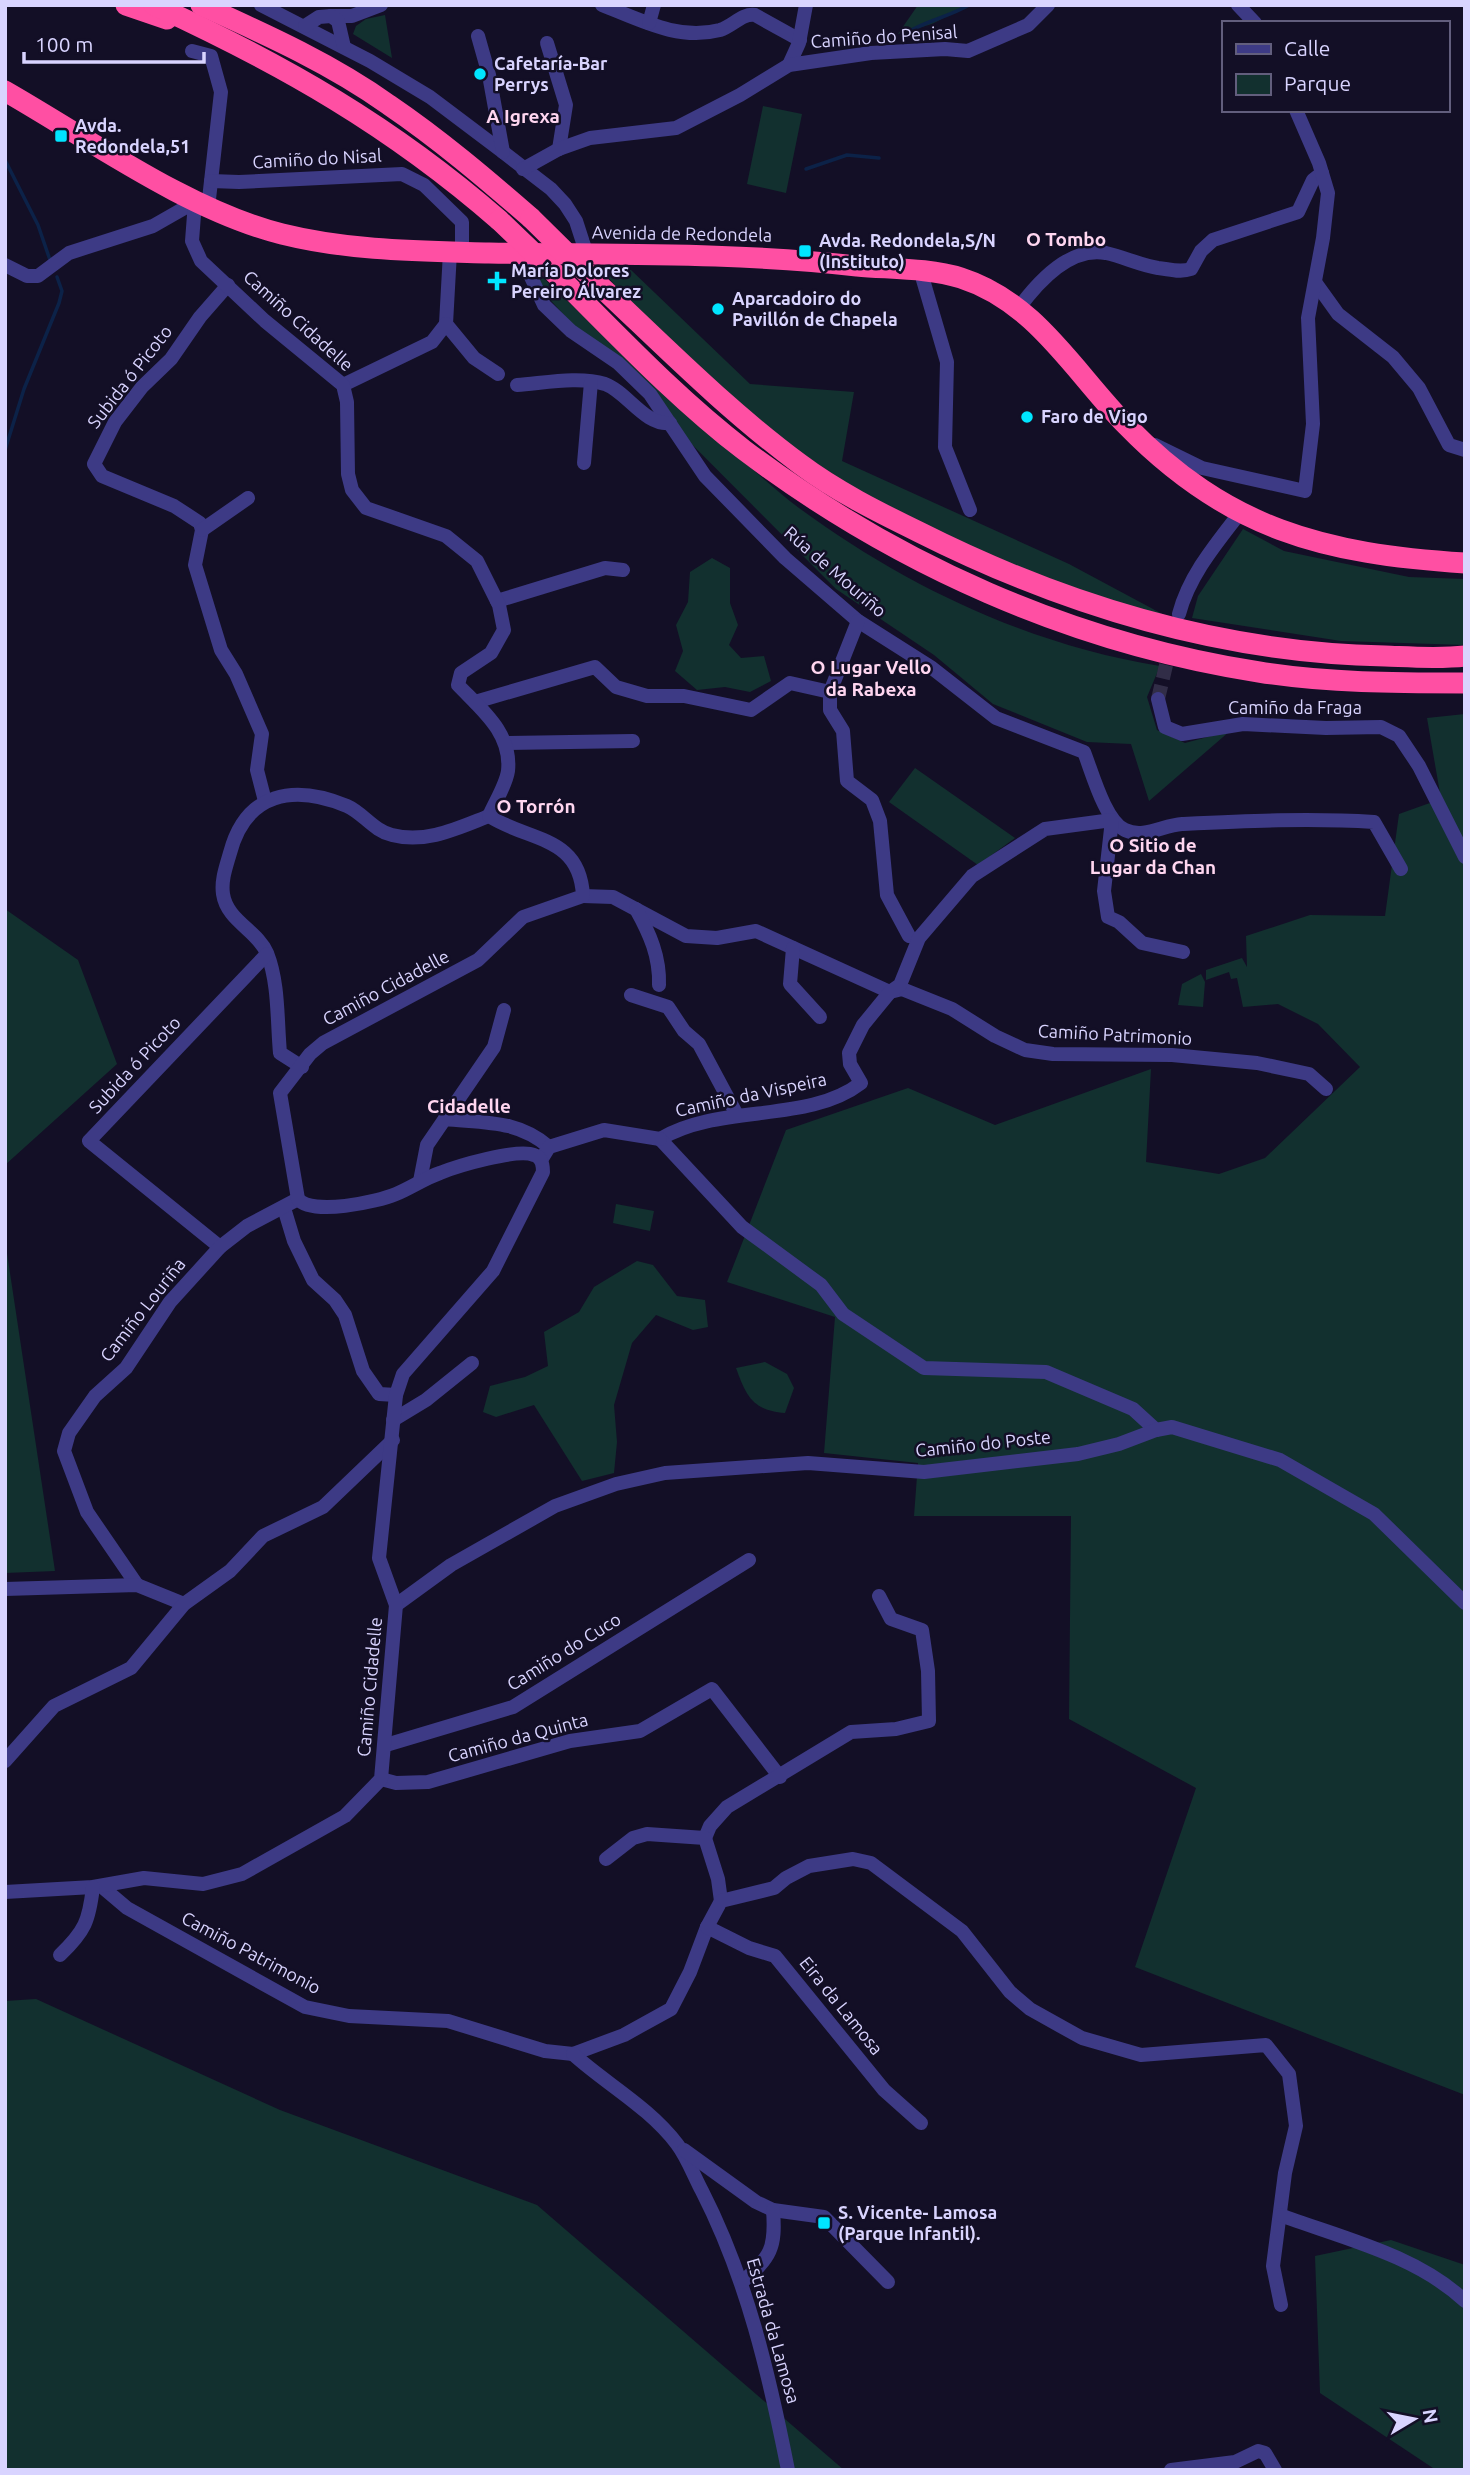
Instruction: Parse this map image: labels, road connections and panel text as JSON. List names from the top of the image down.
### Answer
{
  "streets": {
    "highway": ["Avenida de Redondela"],
    "street": [
      "Camiño do Penisal",
      "Camiño do Nisal",
      "Camiño Cidadelle",
      "Subida ó Picoto",
      "Rúa de Mouriño",
      "Camiño da Fraga",
      "Camiño Patrimonio",
      "Camiño da Vispeira",
      "Camiño Louriña",
      "Camiño do Poste",
      "Camiño do Cuco",
      "Camiño da Quinta",
      "Eira da Lamosa",
      "Estrada da Lamosa"
    ]
  },
  "crossings": [
    ["Camiño do Nisal", "Avenida de Redondela"],
    ["Camiño do Nisal", "Camiño Cidadelle"],
    ["Avenida de Redondela", "Camiño Cidadelle"],
    ["Avenida de Redondela", "Rúa de Mouriño"],
    ["Camiño Cidadelle", "Subida ó Picoto"],
    ["Camiño Cidadelle", "Camiño Patrimonio"],
    ["Camiño Cidadelle", "Camiño Louriña"],
    ["Camiño Cidadelle", "Camiño do Poste"],
    ["Camiño Cidadelle", "Camiño do Cuco"],
    ["Camiño Cidadelle", "Camiño da Quinta"],
    ["Subida ó Picoto", "Camiño Louriña"],
    ["Rúa de Mouriño", "Camiño da Vispeira"],
    ["Camiño Patrimonio", "Camiño da Vispeira"],
    ["Camiño Patrimonio", "Estrada da Lamosa"]
  ],
  "districts": [
    "A Igrexa",
    "O Tombo",
    "O Lugar Vello da Rabexa",
    "O Torrón",
    "O Sitio de Lugar da Chan",
    "Cidadelle"
  ],
  "places": {
    "other": ["Cafetaría-Bar Perrys", "Aparcadoiro do Pavillón de Chapela", "Faro de Vigo"],
    "transit": ["Avda. Redondela,51", "Avda. Redondela,S/N (Instituto)", "S. Vicente- Lamosa (Parque Infantil)."],
    "health": ["María Dolores Pereiro Álvarez"]
  },
  "legend": ["Calle", "Parque"],
  "scale_bar": "100 m",
  "north": "right"
}
